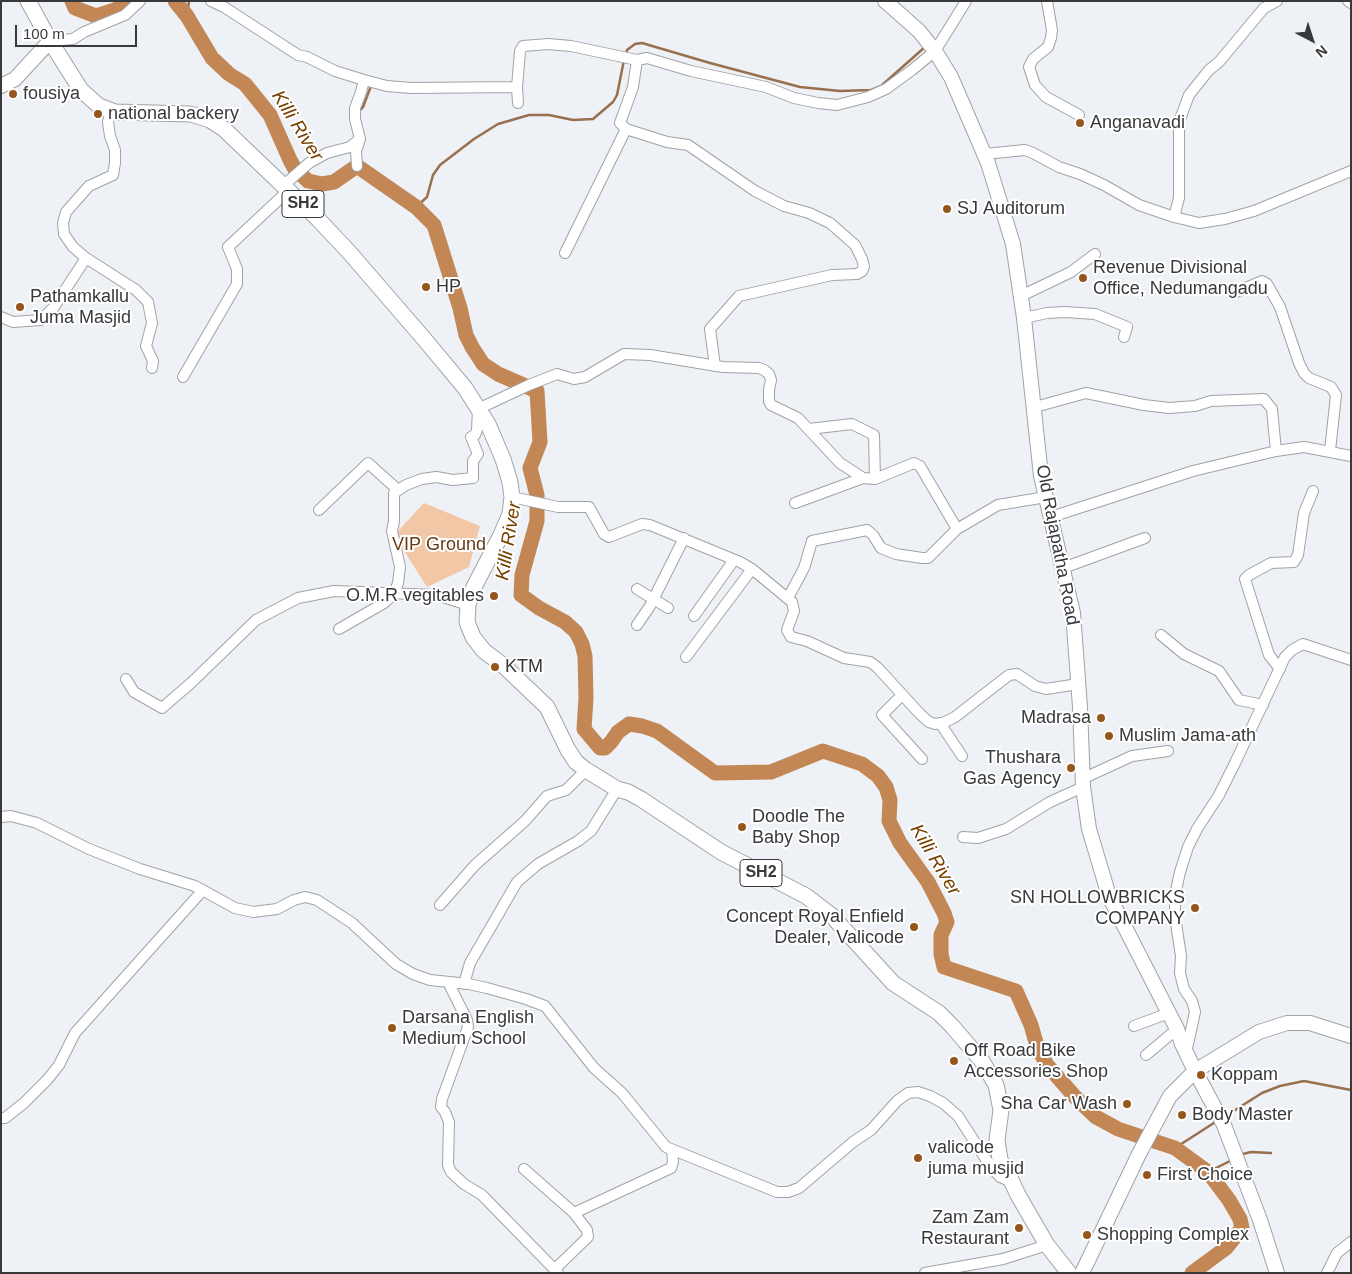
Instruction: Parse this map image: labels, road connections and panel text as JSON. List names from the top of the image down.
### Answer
{
  "streets": {
    "main road": ["SH2", "Old Rajapatha Road"]
  },
  "water": ["Killi River"],
  "parks": ["VIP Ground"],
  "places": [
    "fousiya",
    "national backery",
    "Anganavadi",
    "SJ Auditorum",
    "Revenue Divisional Office, Nedumangadu",
    "HP",
    "Pathamkallu Juma Masjid",
    "O.M.R vegitables",
    "KTM",
    "Madrasa",
    "Muslim Jama-ath",
    "Thushara Gas Agency",
    "Doodle The Baby Shop",
    "SN HOLLOWBRICKS COMPANY",
    "Concept Royal Enfield Dealer, Valicode",
    "Darsana English Medium School",
    "Off Road Bike Accessories Shop",
    "Koppam",
    "Sha Car Wash",
    "Body Master",
    "valicode juma musjid",
    "First Choice",
    "Zam Zam Restaurant",
    "Shopping Complex"
  ],
  "scale_bar": "100 m",
  "north": "bottom right"
}
